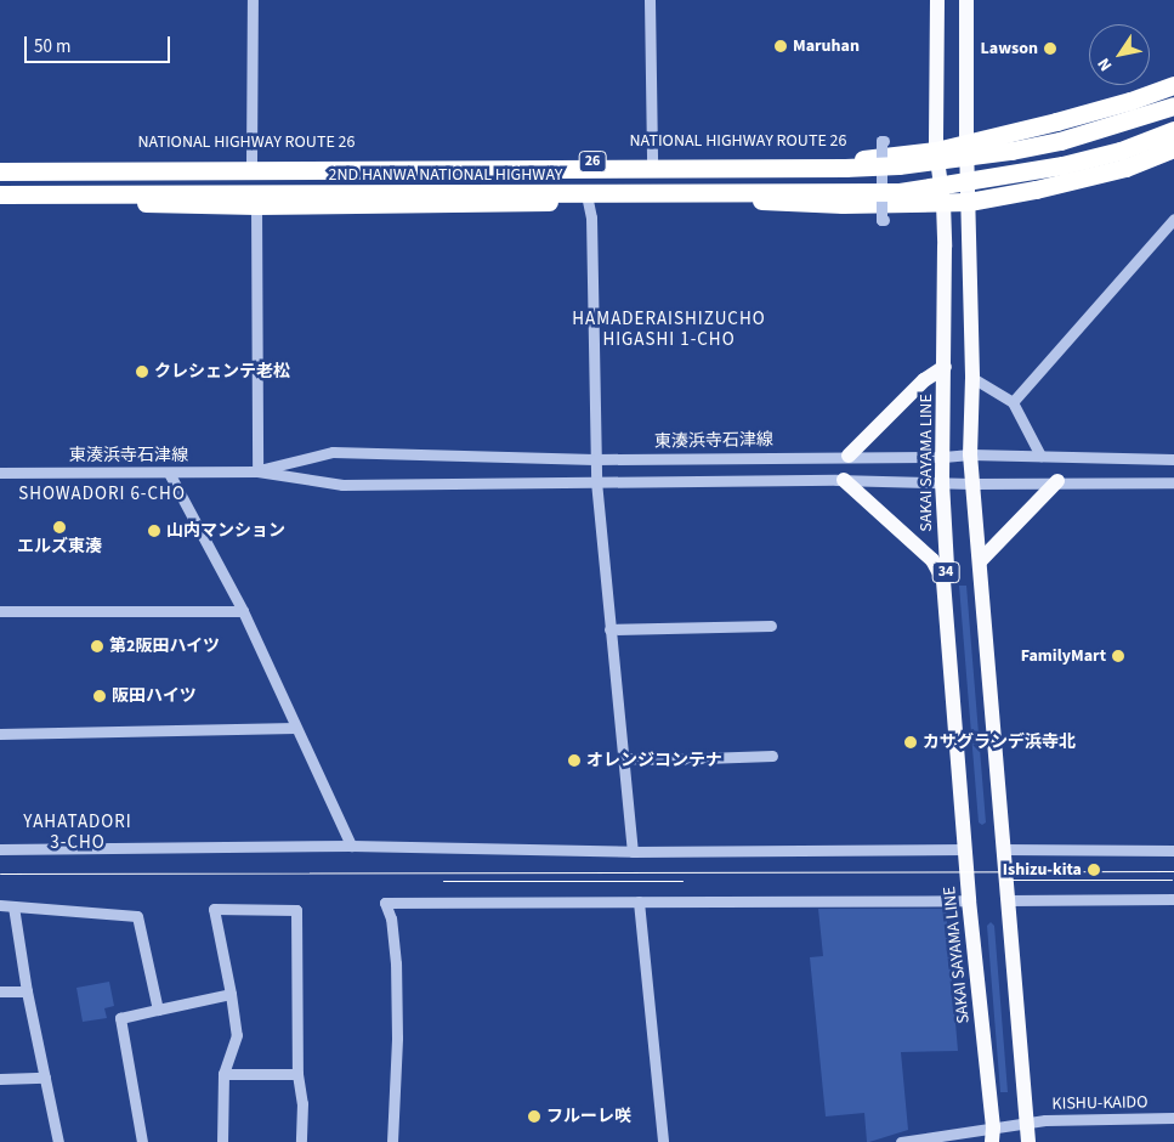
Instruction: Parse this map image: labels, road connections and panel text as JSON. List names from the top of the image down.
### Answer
{
  "streets": {
    "highway": ["NATIONAL HIGHWAY ROUTE 26", "26", "2ND HANWA NATIONAL HIGHWAY"],
    "main road": ["SAKAI SAYAMA LINE", "34"],
    "street": ["東湊浜寺石津線", "KISHU-KAIDO"]
  },
  "crossings": [
    ["NATIONAL HIGHWAY ROUTE 26", "SAKAI SAYAMA LINE"],
    ["NATIONAL HIGHWAY ROUTE 26", "34"],
    ["東湊浜寺石津線", "SAKAI SAYAMA LINE"],
    ["東湊浜寺石津線", "34"],
    ["SAKAI SAYAMA LINE", "KISHU-KAIDO"],
    ["34", "KISHU-KAIDO"]
  ],
  "districts": ["HAMADERAISHIZUCHO HIGASHI 1-CHO", "SHOWADORI 6-CHO", "YAHATADORI 3-CHO"],
  "places": [
    "Maruhan",
    "Lawson",
    "クレシェンテ老松",
    "エルズ東湊",
    "山内マンション",
    "第2阪田ハイツ",
    "FamilyMart",
    "阪田ハイツ",
    "カサグランデ浜寺北",
    "オレンジコンテナ",
    "Ishizu-kita",
    "フルーレ咲"
  ],
  "scale_bar": "50 m",
  "north": "bottom left"
}
